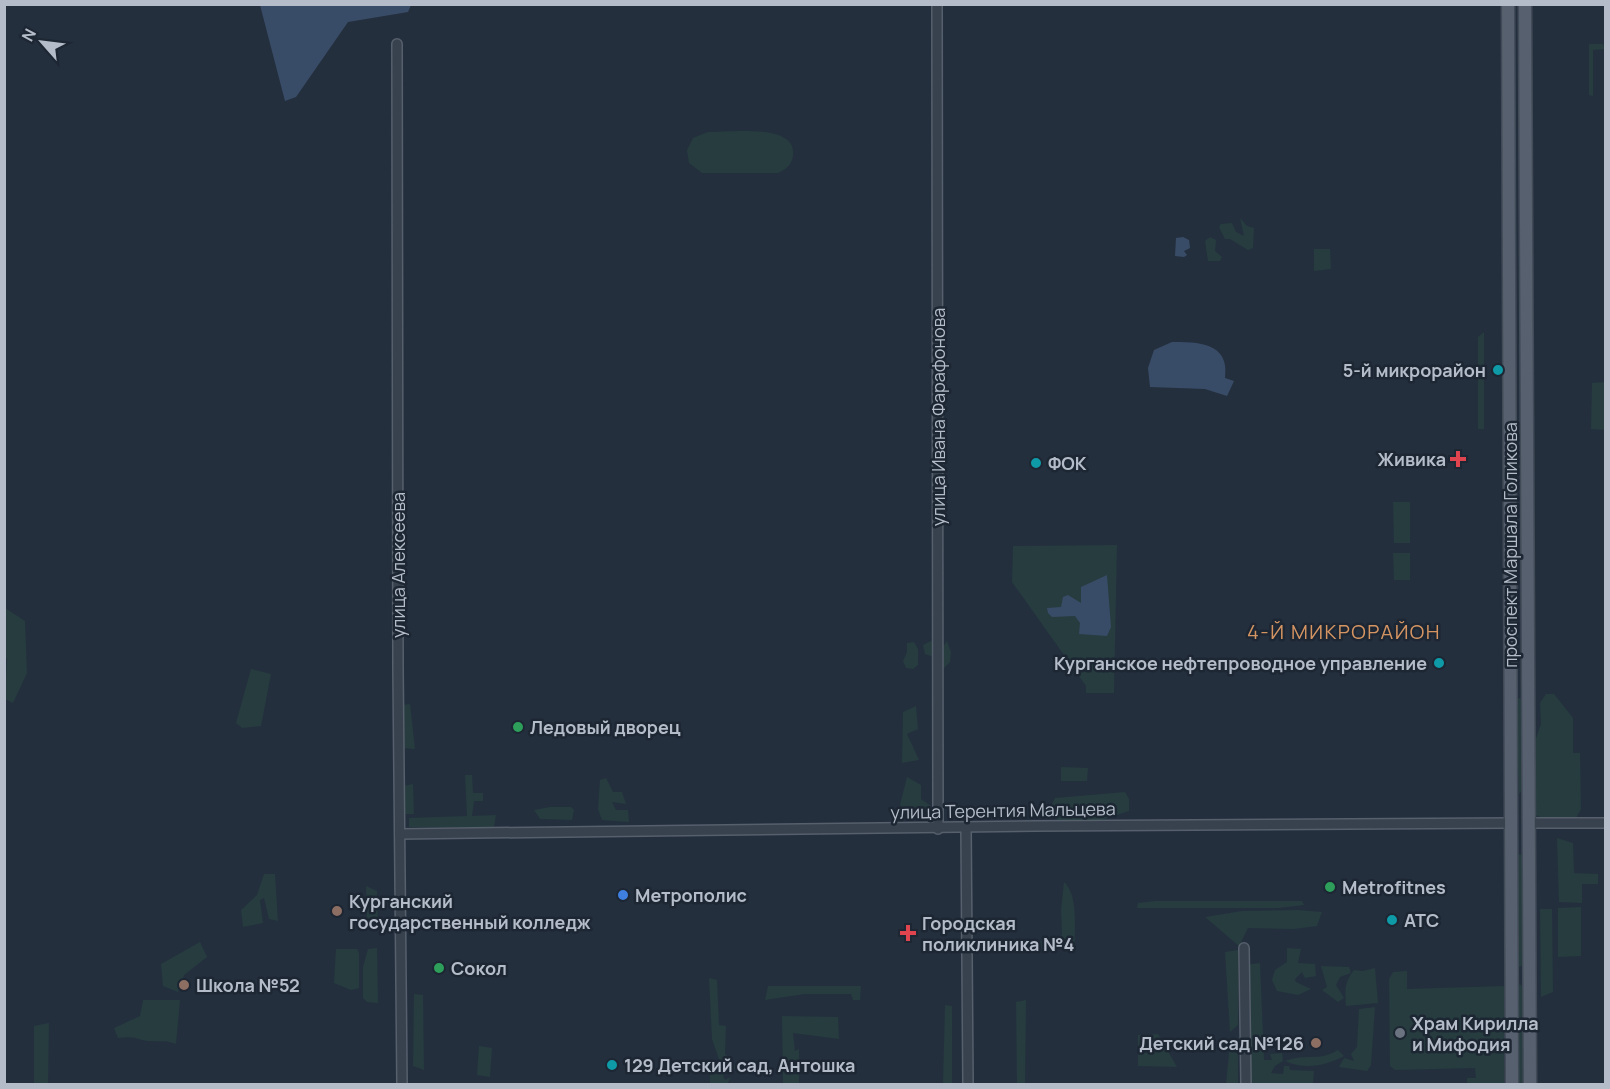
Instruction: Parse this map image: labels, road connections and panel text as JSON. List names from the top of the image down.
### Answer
{
  "streets": {
    "main road": ["проспект Маршала Голикова", "улица Терентия Мальцева"],
    "street": ["улица Ивана Фарафонова", "улица Алексеева"]
  },
  "crossings": [
    ["улица Ивана Фарафонова", "улица Терентия Мальцева"],
    ["проспект Маршала Голикова", "улица Терентия Мальцева"],
    ["улица Алексеева", "улица Терентия Мальцева"]
  ],
  "districts": ["4-Й МИКРОРАЙОН"],
  "places": {
    "other": [
      "5-й микрорайон",
      "ФОК",
      "Курганское нефтепроводное управление",
      "Ледовый дворец",
      "Metrofitnes",
      "Метрополис",
      "Курганский государственный колледж",
      "АТС",
      "Сокол",
      "Школа №52",
      "Храм Кирилла и Мифодия",
      "Детский сад №126",
      "129 Детский сад, Антошка"
    ],
    "health": ["Живика", "Городская поликлиника №4"]
  },
  "north": "top left"
}
